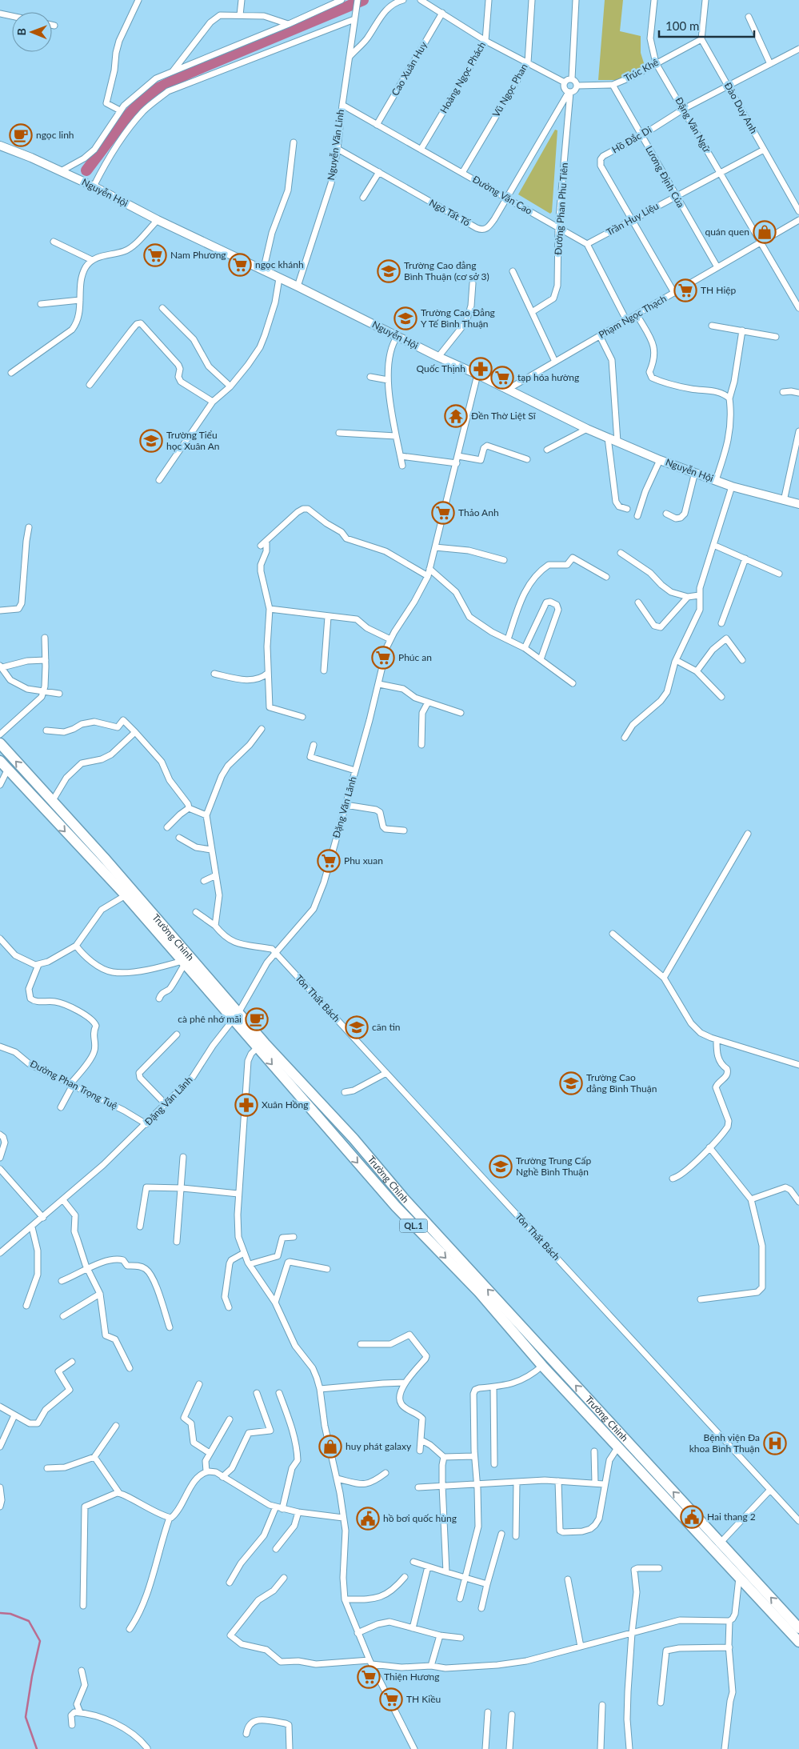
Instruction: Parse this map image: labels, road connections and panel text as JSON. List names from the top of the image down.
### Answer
{
  "streets": {
    "highway": ["Trường Chinh", "QL.1"],
    "street": [
      "Cao Xuân Huy",
      "Trúc Khê",
      "Hoàng Ngọc Phách",
      "Vũ Ngọc Phan",
      "Đào Duy Anh",
      "Đặng Văn Ngữ",
      "Hồ Đắc Di",
      "Nguyễn Văn Linh",
      "Lương Định Của",
      "Nguyễn Hội",
      "Đường Văn Cao",
      "Đường Phan Phu Tiên",
      "Ngô Tất Tố",
      "Trần Huy Liệu",
      "Phạm Ngọc Thạch",
      "Đặng Văn Lãnh",
      "Tôn Thất Bách",
      "Đường Phan Trọng Tuệ"
    ]
  },
  "crossings": [
    ["Cao Xuân Huy", "Đường Văn Cao"],
    ["Trúc Khê", "Đào Duy Anh"],
    ["Trúc Khê", "Đặng Văn Ngữ"],
    ["Trúc Khê", "Lương Định Của"],
    ["Trúc Khê", "Đường Phan Phu Tiên"],
    ["Trúc Khê", "Ngô Tất Tố"],
    ["Hoàng Ngọc Phách", "Đường Văn Cao"],
    ["Vũ Ngọc Phan", "Đường Văn Cao"],
    ["Đào Duy Anh", "Hồ Đắc Di"],
    ["Đào Duy Anh", "Trần Huy Liệu"],
    ["Đặng Văn Ngữ", "Hồ Đắc Di"],
    ["Đặng Văn Ngữ", "Trần Huy Liệu"],
    ["Đặng Văn Ngữ", "Phạm Ngọc Thạch"],
    ["Hồ Đắc Di", "Lương Định Của"],
    ["Hồ Đắc Di", "Trần Huy Liệu"],
    ["Hồ Đắc Di", "Phạm Ngọc Thạch"],
    ["Nguyễn Văn Linh", "Nguyễn Hội"],
    ["Nguyễn Văn Linh", "Đường Văn Cao"],
    ["Nguyễn Văn Linh", "Ngô Tất Tố"],
    ["Lương Định Của", "Trần Huy Liệu"],
    ["Lương Định Của", "Phạm Ngọc Thạch"],
    ["Nguyễn Hội", "Phạm Ngọc Thạch"],
    ["Nguyễn Hội", "Đặng Văn Lãnh"],
    ["Đường Văn Cao", "Đường Phan Phu Tiên"],
    ["Đường Văn Cao", "Ngô Tất Tố"],
    ["Đường Văn Cao", "Trần Huy Liệu"],
    ["Đường Phan Phu Tiên", "Ngô Tất Tố"],
    ["Đặng Văn Lãnh", "Trường Chinh"],
    ["Đặng Văn Lãnh", "Tôn Thất Bách"],
    ["Đặng Văn Lãnh", "Đường Phan Trọng Tuệ"]
  ],
  "places": {
    "cafe": ["ngọc linh", "cà phê nhớ mãi"],
    "shop": ["quán quen", "huy phát galaxy"],
    "supermarket": [
      "Nam Phương",
      "ngọc khánh",
      "TH Hiệp",
      "tạp hóa hường",
      "Thảo Anh",
      "Phúc an",
      "Phu xuan",
      "Thiện Hương",
      "TH Kiều"
    ],
    "school or university": [
      "Trường Cao đẳng Bình Thuận (cơ sở 3)",
      "Trường Cao Đẳng Y Tế Bình Thuận",
      "Trường Tiểu học Xuân An",
      "căn tin",
      "Trường Cao đẳng Bình Thuận",
      "Trường Trung Cấp Nghề Bình Thuận"
    ],
    "pharmacy": ["Quốc Thịnh", "Xuân Hồng"],
    "temple": ["Đền Thờ Liệt Sĩ"],
    "hospital": ["Bệnh viện Đa khoa Bình Thuận"],
    "public building": ["Hai thang 2", "hồ bơi quốc hùng"]
  },
  "scale_bar": "100 m",
  "north": "left"
}
